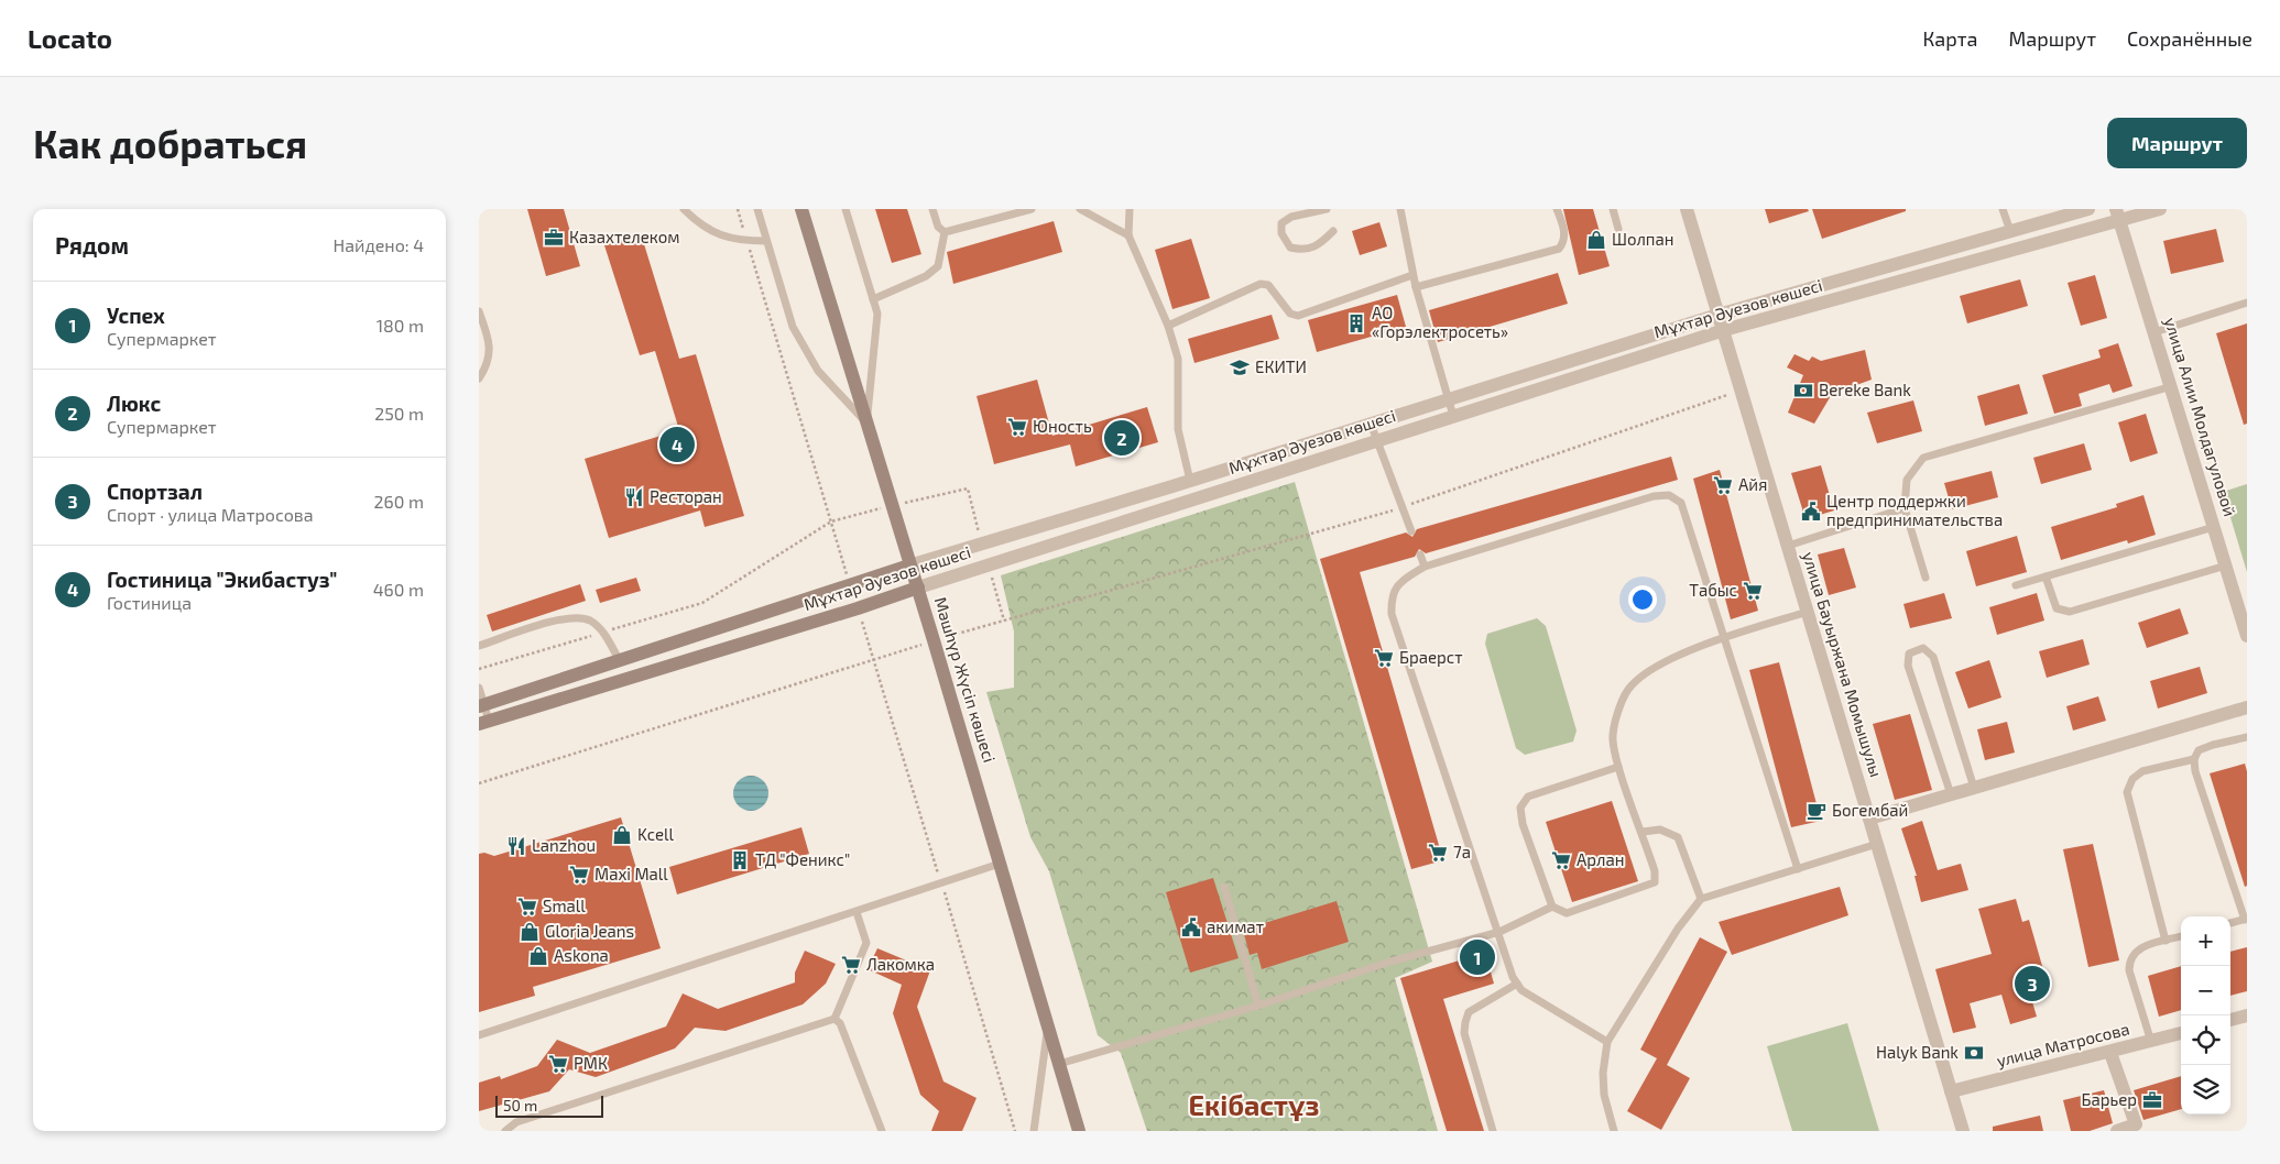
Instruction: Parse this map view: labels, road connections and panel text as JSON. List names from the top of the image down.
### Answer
{
  "streets": {
    "main road": ["Мұхтар Әуезов көшесі", "Мәшһүр Жүсіп көшесі"],
    "street": ["улица Алии Молдагуловой", "улица Бауыржана Момышулы", "улица Матросова"]
  },
  "crossings": [
    ["Мұхтар Әуезов көшесі", "улица Алии Молдагуловой"],
    ["Мұхтар Әуезов көшесі", "улица Бауыржана Момышулы"],
    ["Мұхтар Әуезов көшесі", "Мәшһүр Жүсіп көшесі"],
    ["улица Бауыржана Момышулы", "улица Матросова"]
  ],
  "districts": ["Екібастұз"],
  "places": {
    "office": ["Казахтелеком", "Барьер"],
    "shop": [
      "Шолпан",
      "Kcell",
      "Gloria Jeans",
      "Askona"
    ],
    "building": ["АО «Горэлектросеть»", "ТД \"Феникс\""],
    "school or university": ["ЕКИТИ"],
    "bank": ["Bereke Bank", "Halyk Bank"],
    "supermarket": [
      "Юность",
      "Айя",
      "Табыс",
      "Браерст",
      "7а",
      "Арлан",
      "Maxi Mall",
      "Small",
      "Лакомка",
      "РМК"
    ],
    "restaurant": ["Ресторан", "Lanzhou"],
    "public building": ["Центр поддержки предпринимательства", "акимат"],
    "cafe": ["Богембай"]
  },
  "scale_bar": "50 m",
  "page": {
    "header": "Locato",
    "nav": ["Карта", "Маршрут", "Сохранённые"],
    "buttons": "Маршрут",
    "title": "Как добраться",
    "heading": ["Рядом", "Найдено: 4"],
    "list": [
      {
        "mark": "1",
        "name": "Успех",
        "note": "Супермаркет",
        "value": "180 m"
      },
      {
        "mark": "2",
        "name": "Люкс",
        "note": "Супермаркет",
        "value": "250 m"
      },
      {
        "mark": "3",
        "name": "Спортзал",
        "note": "Спорт · улица Матросова",
        "value": "260 m"
      },
      {
        "mark": "4",
        "name": "Гостиница \"Экибастуз\"",
        "note": "Гостиница",
        "value": "460 m"
      }
    ],
    "pins": [
      "2",
      "4",
      "1",
      "3"
    ],
    "map_buttons": ["+", "−"],
    "scale": "50 m"
  }
}
